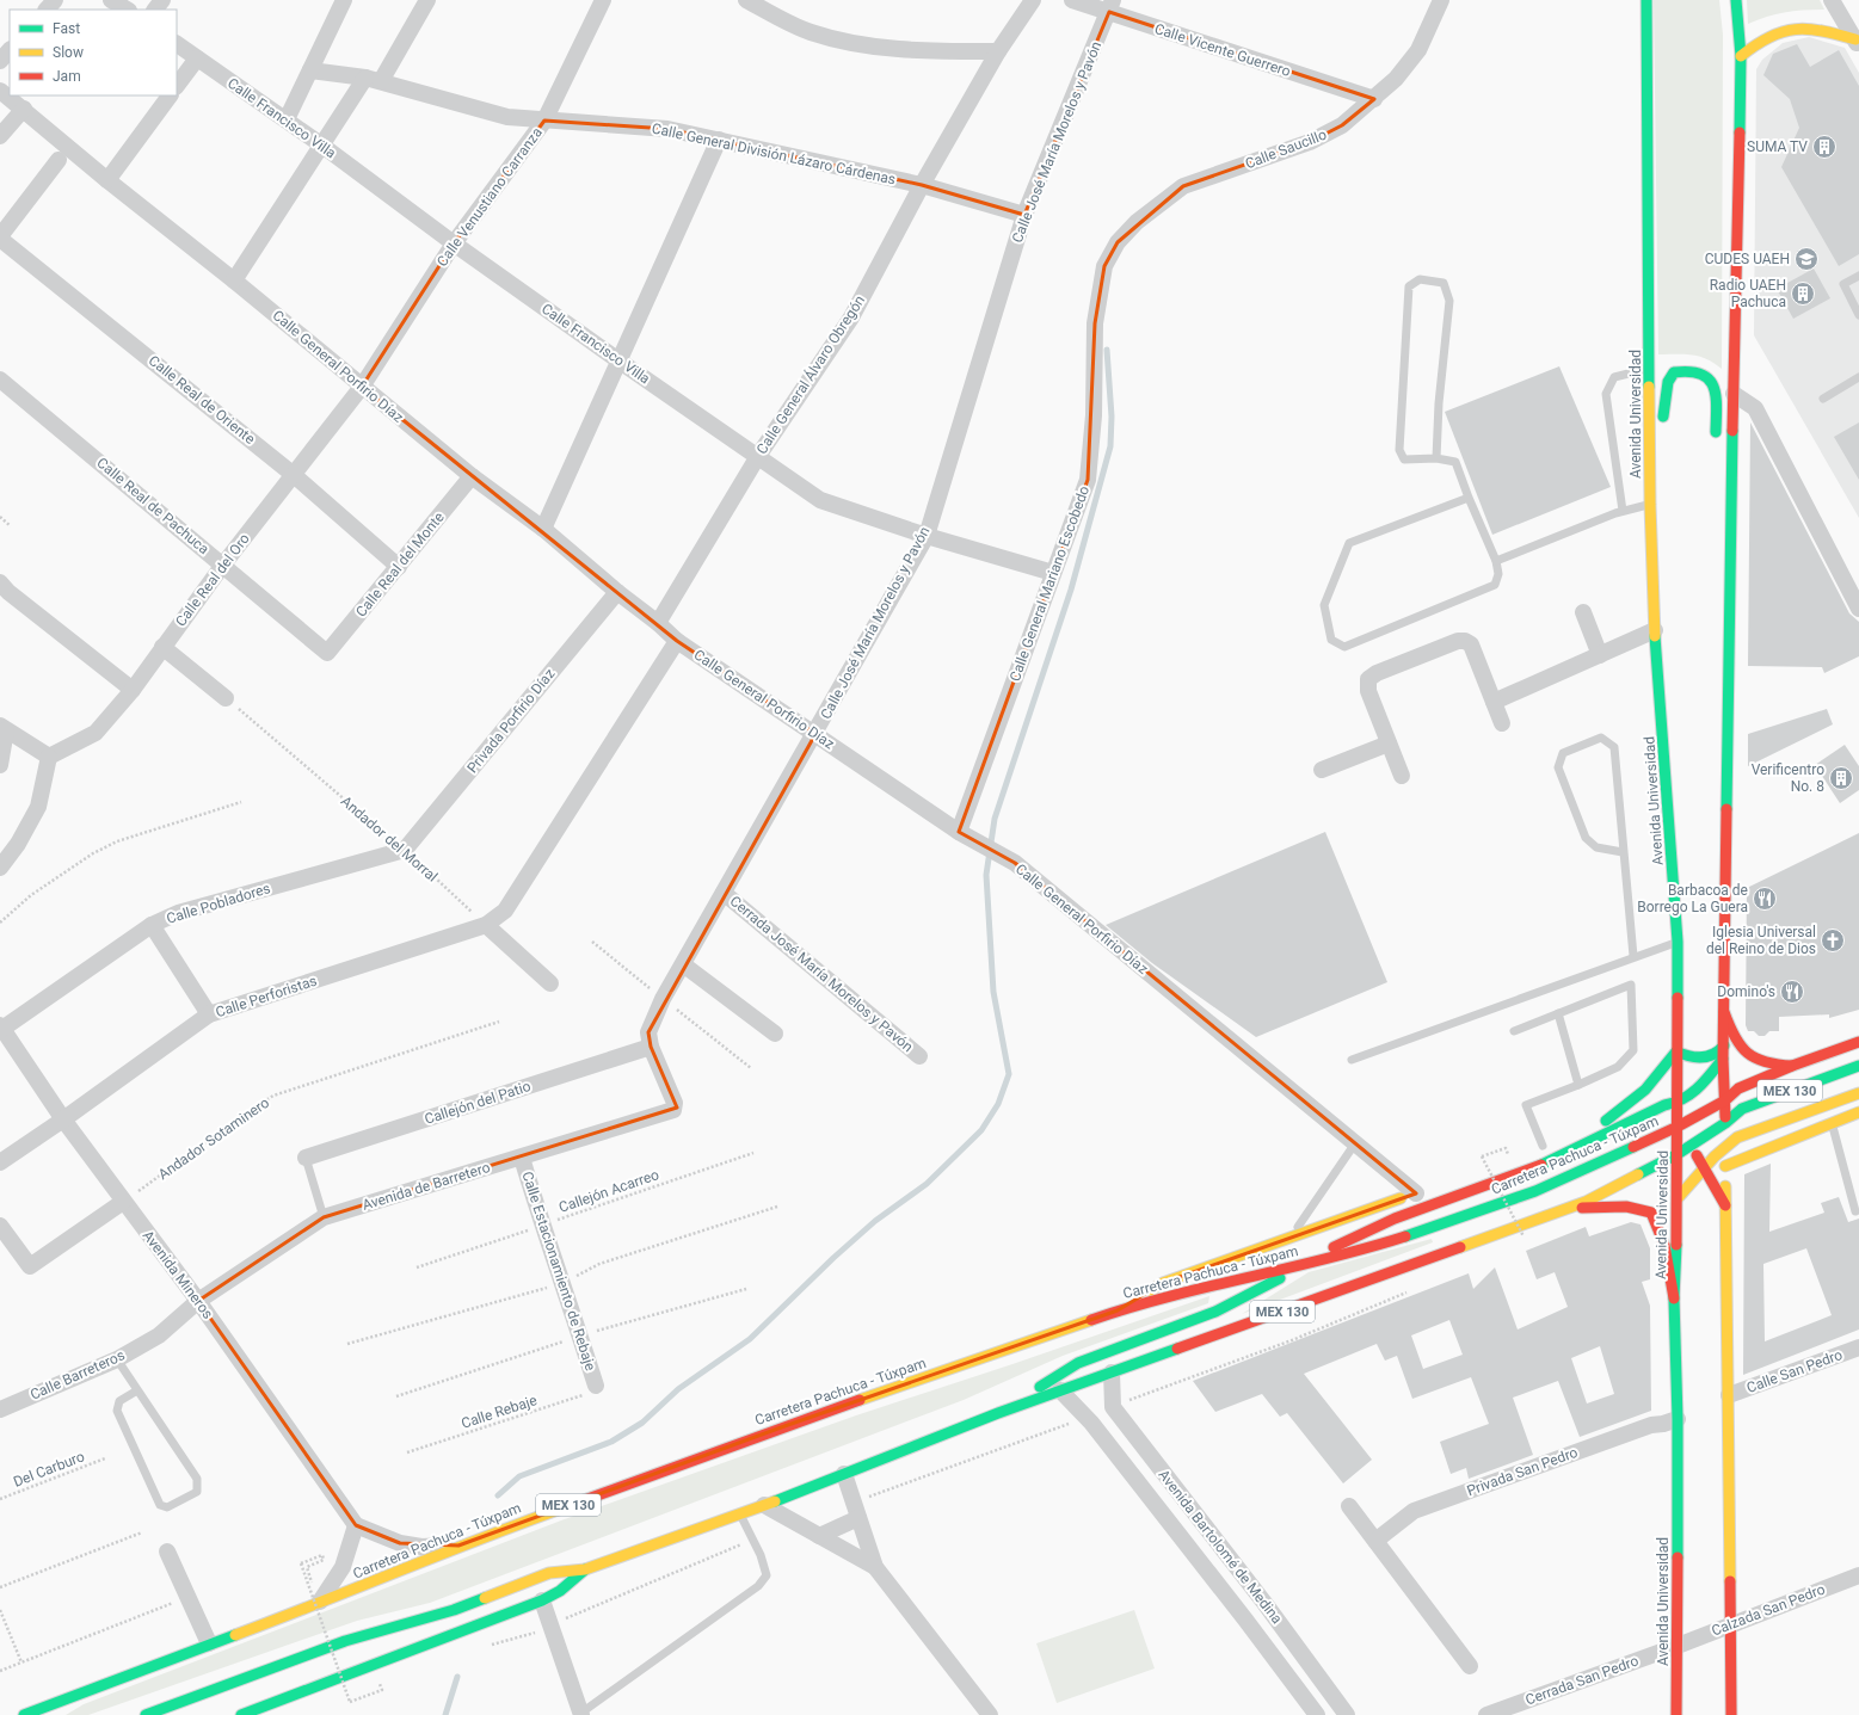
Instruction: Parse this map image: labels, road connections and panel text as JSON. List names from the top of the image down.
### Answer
{
  "streets": {
    "main road": ["Avenida Universidad", "MEX 130", "Carretera Pachuca - Túxpam"],
    "street": [
      "Calle Vicente Guerrero",
      "Calle Francisco Villa",
      "Calle José María Morelos y Pavón",
      "Calle Saucillo",
      "Calle General División Lázaro Cárdenas",
      "Calle Venustiano Carranza",
      "Calle General Porfirio Díaz",
      "Calle General Álvaro Obregón",
      "Calle Real de Oriente",
      "Calle Real de Pachuca",
      "Calle Real del Monte",
      "Calle Real del Oro",
      "Calle General Mariano Escobedo",
      "Privada Porfirio Díaz",
      "Calle Pobladores",
      "Cerrada José María Morelos y Pavón",
      "Calle Perforistas",
      "Callejón del Patio",
      "Avenida de Barretero",
      "Calle Estacionamiento de Rebaje",
      "Avenida Mineros",
      "Calle San Pedro",
      "Calle Barreteros",
      "Privada San Pedro",
      "Avenida Bartolomé de Medina",
      "Calzada San Pedro",
      "Cerrada San Pedro"
    ],
    "path": [
      "Andador del Morral",
      "Andador Sotaminero",
      "Callejón Acarreo",
      "Calle Rebaje",
      "Del Carburo"
    ]
  },
  "crossings": [
    ["Calle Vicente Guerrero", "Calle José María Morelos y Pavón"],
    ["Calle Vicente Guerrero", "Calle Saucillo"],
    ["Calle Francisco Villa", "Calle José María Morelos y Pavón"],
    ["Calle Francisco Villa", "Calle Venustiano Carranza"],
    ["Calle Francisco Villa", "Calle General Álvaro Obregón"],
    ["Calle Francisco Villa", "Calle General Mariano Escobedo"],
    ["Calle José María Morelos y Pavón", "Calle General División Lázaro Cárdenas"],
    ["Calle José María Morelos y Pavón", "Calle General Porfirio Díaz"],
    ["Calle José María Morelos y Pavón", "Cerrada José María Morelos y Pavón"],
    ["Calle José María Morelos y Pavón", "Callejón del Patio"],
    ["Calle José María Morelos y Pavón", "Avenida de Barretero"],
    ["Calle Saucillo", "Calle General Mariano Escobedo"],
    ["Calle General División Lázaro Cárdenas", "Calle Venustiano Carranza"],
    ["Calle General División Lázaro Cárdenas", "Calle General Álvaro Obregón"],
    ["Calle Venustiano Carranza", "Calle General Porfirio Díaz"],
    ["Calle Venustiano Carranza", "Calle Real del Oro"],
    ["Calle General Porfirio Díaz", "Calle General Álvaro Obregón"],
    ["Calle General Porfirio Díaz", "Calle Real del Monte"],
    ["Calle General Porfirio Díaz", "Calle Real del Oro"],
    ["Calle General Porfirio Díaz", "Calle General Mariano Escobedo"],
    ["Calle General Porfirio Díaz", "Privada Porfirio Díaz"],
    ["Calle General Porfirio Díaz", "Andador del Morral"],
    ["Calle General Porfirio Díaz", "Calle Perforistas"],
    ["Calle Real de Oriente", "Calle Real del Monte"],
    ["Calle Real de Oriente", "Calle Real del Oro"],
    ["Avenida Universidad", "MEX 130"],
    ["Avenida Universidad", "Carretera Pachuca - Túxpam"],
    ["Avenida Universidad", "Privada San Pedro"],
    ["Avenida Universidad", "Calzada San Pedro"],
    ["Avenida Universidad", "Cerrada San Pedro"],
    ["Calle Real de Pachuca", "Calle Real del Monte"],
    ["Calle Real de Pachuca", "Calle Real del Oro"],
    ["Privada Porfirio Díaz", "Andador del Morral"],
    ["Privada Porfirio Díaz", "Calle Pobladores"],
    ["Andador del Morral", "Calle Pobladores"],
    ["Andador del Morral", "Calle Perforistas"],
    ["Calle Pobladores", "Avenida Mineros"],
    ["Calle Perforistas", "Avenida Mineros"],
    ["MEX 130", "Carretera Pachuca - Túxpam"],
    ["MEX 130", "Avenida Bartolomé de Medina"],
    ["Callejón del Patio", "Avenida de Barretero"],
    ["Andador Sotaminero", "Avenida Mineros"],
    ["Avenida de Barretero", "Calle Estacionamiento de Rebaje"],
    ["Avenida de Barretero", "Avenida Mineros"],
    ["Avenida de Barretero", "Calle Barreteros"],
    ["Callejón Acarreo", "Calle Estacionamiento de Rebaje"],
    ["Calle Estacionamiento de Rebaje", "Calle Rebaje"],
    ["Avenida Mineros", "Calle Barreteros"],
    ["Calzada San Pedro", "Cerrada San Pedro"]
  ],
  "places": {
    "building": ["SUMA TV", "Radio UAEH Pachuca", "Verificentro No. 8"],
    "school or university": ["CUDES UAEH"],
    "restaurant": ["Barbacoa de Borrego La Guera", "Domino's"],
    "church": ["Iglesia Universal del Reino de Dios"]
  },
  "legend": ["Fast", "Slow", "Jam"]
}
